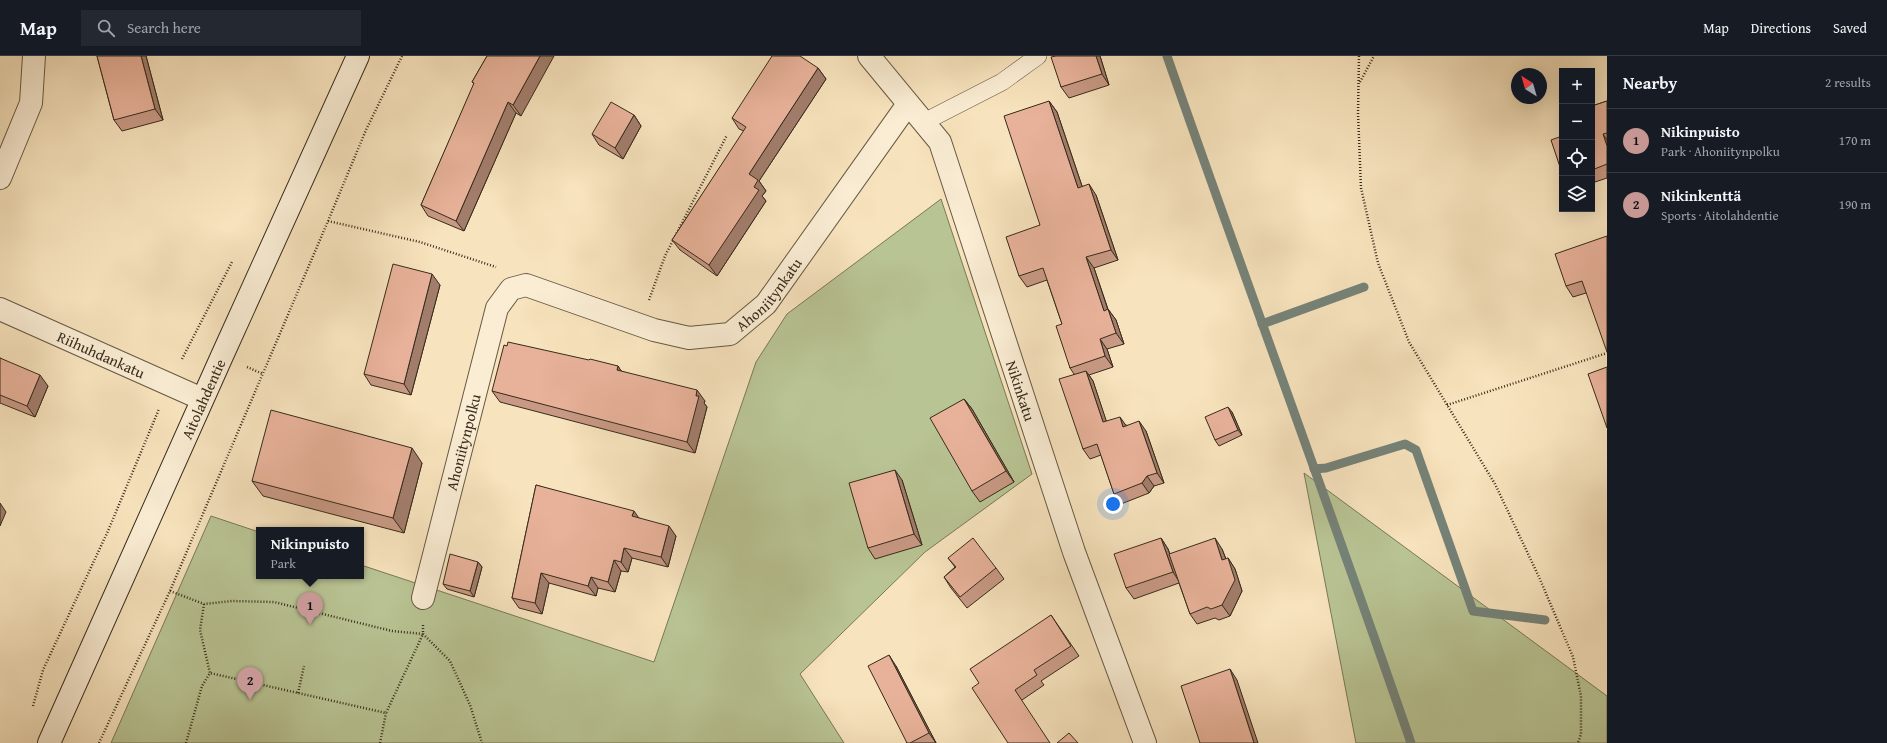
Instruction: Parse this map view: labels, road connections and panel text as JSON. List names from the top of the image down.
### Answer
{
  "streets": {
    "street": [
      "Ahoniitynkatu",
      "Riihuhdankatu",
      "Nikinkatu",
      "Aitolahdentie",
      "Ahoniitynpolku"
    ]
  },
  "crossings": [
    ["Ahoniitynkatu", "Nikinkatu"],
    ["Ahoniitynkatu", "Ahoniitynpolku"],
    ["Riihuhdankatu", "Aitolahdentie"]
  ],
  "north": "top left",
  "page": {
    "header": "Map",
    "search": "Search here",
    "nav": ["Map", "Directions", "Saved"],
    "heading": ["Nearby", "2 results"],
    "map_buttons": ["+", "−"],
    "list": [
      {
        "mark": "1",
        "name": "Nikinpuisto",
        "note": "Park · Ahoniitynpolku",
        "value": "170 m"
      },
      {
        "mark": "2",
        "name": "Nikinkenttä",
        "note": "Sports · Aitolahdentie",
        "value": "190 m"
      }
    ],
    "popup": ["Nikinpuisto", "Park"],
    "pins": ["1", "2"]
  }
}
